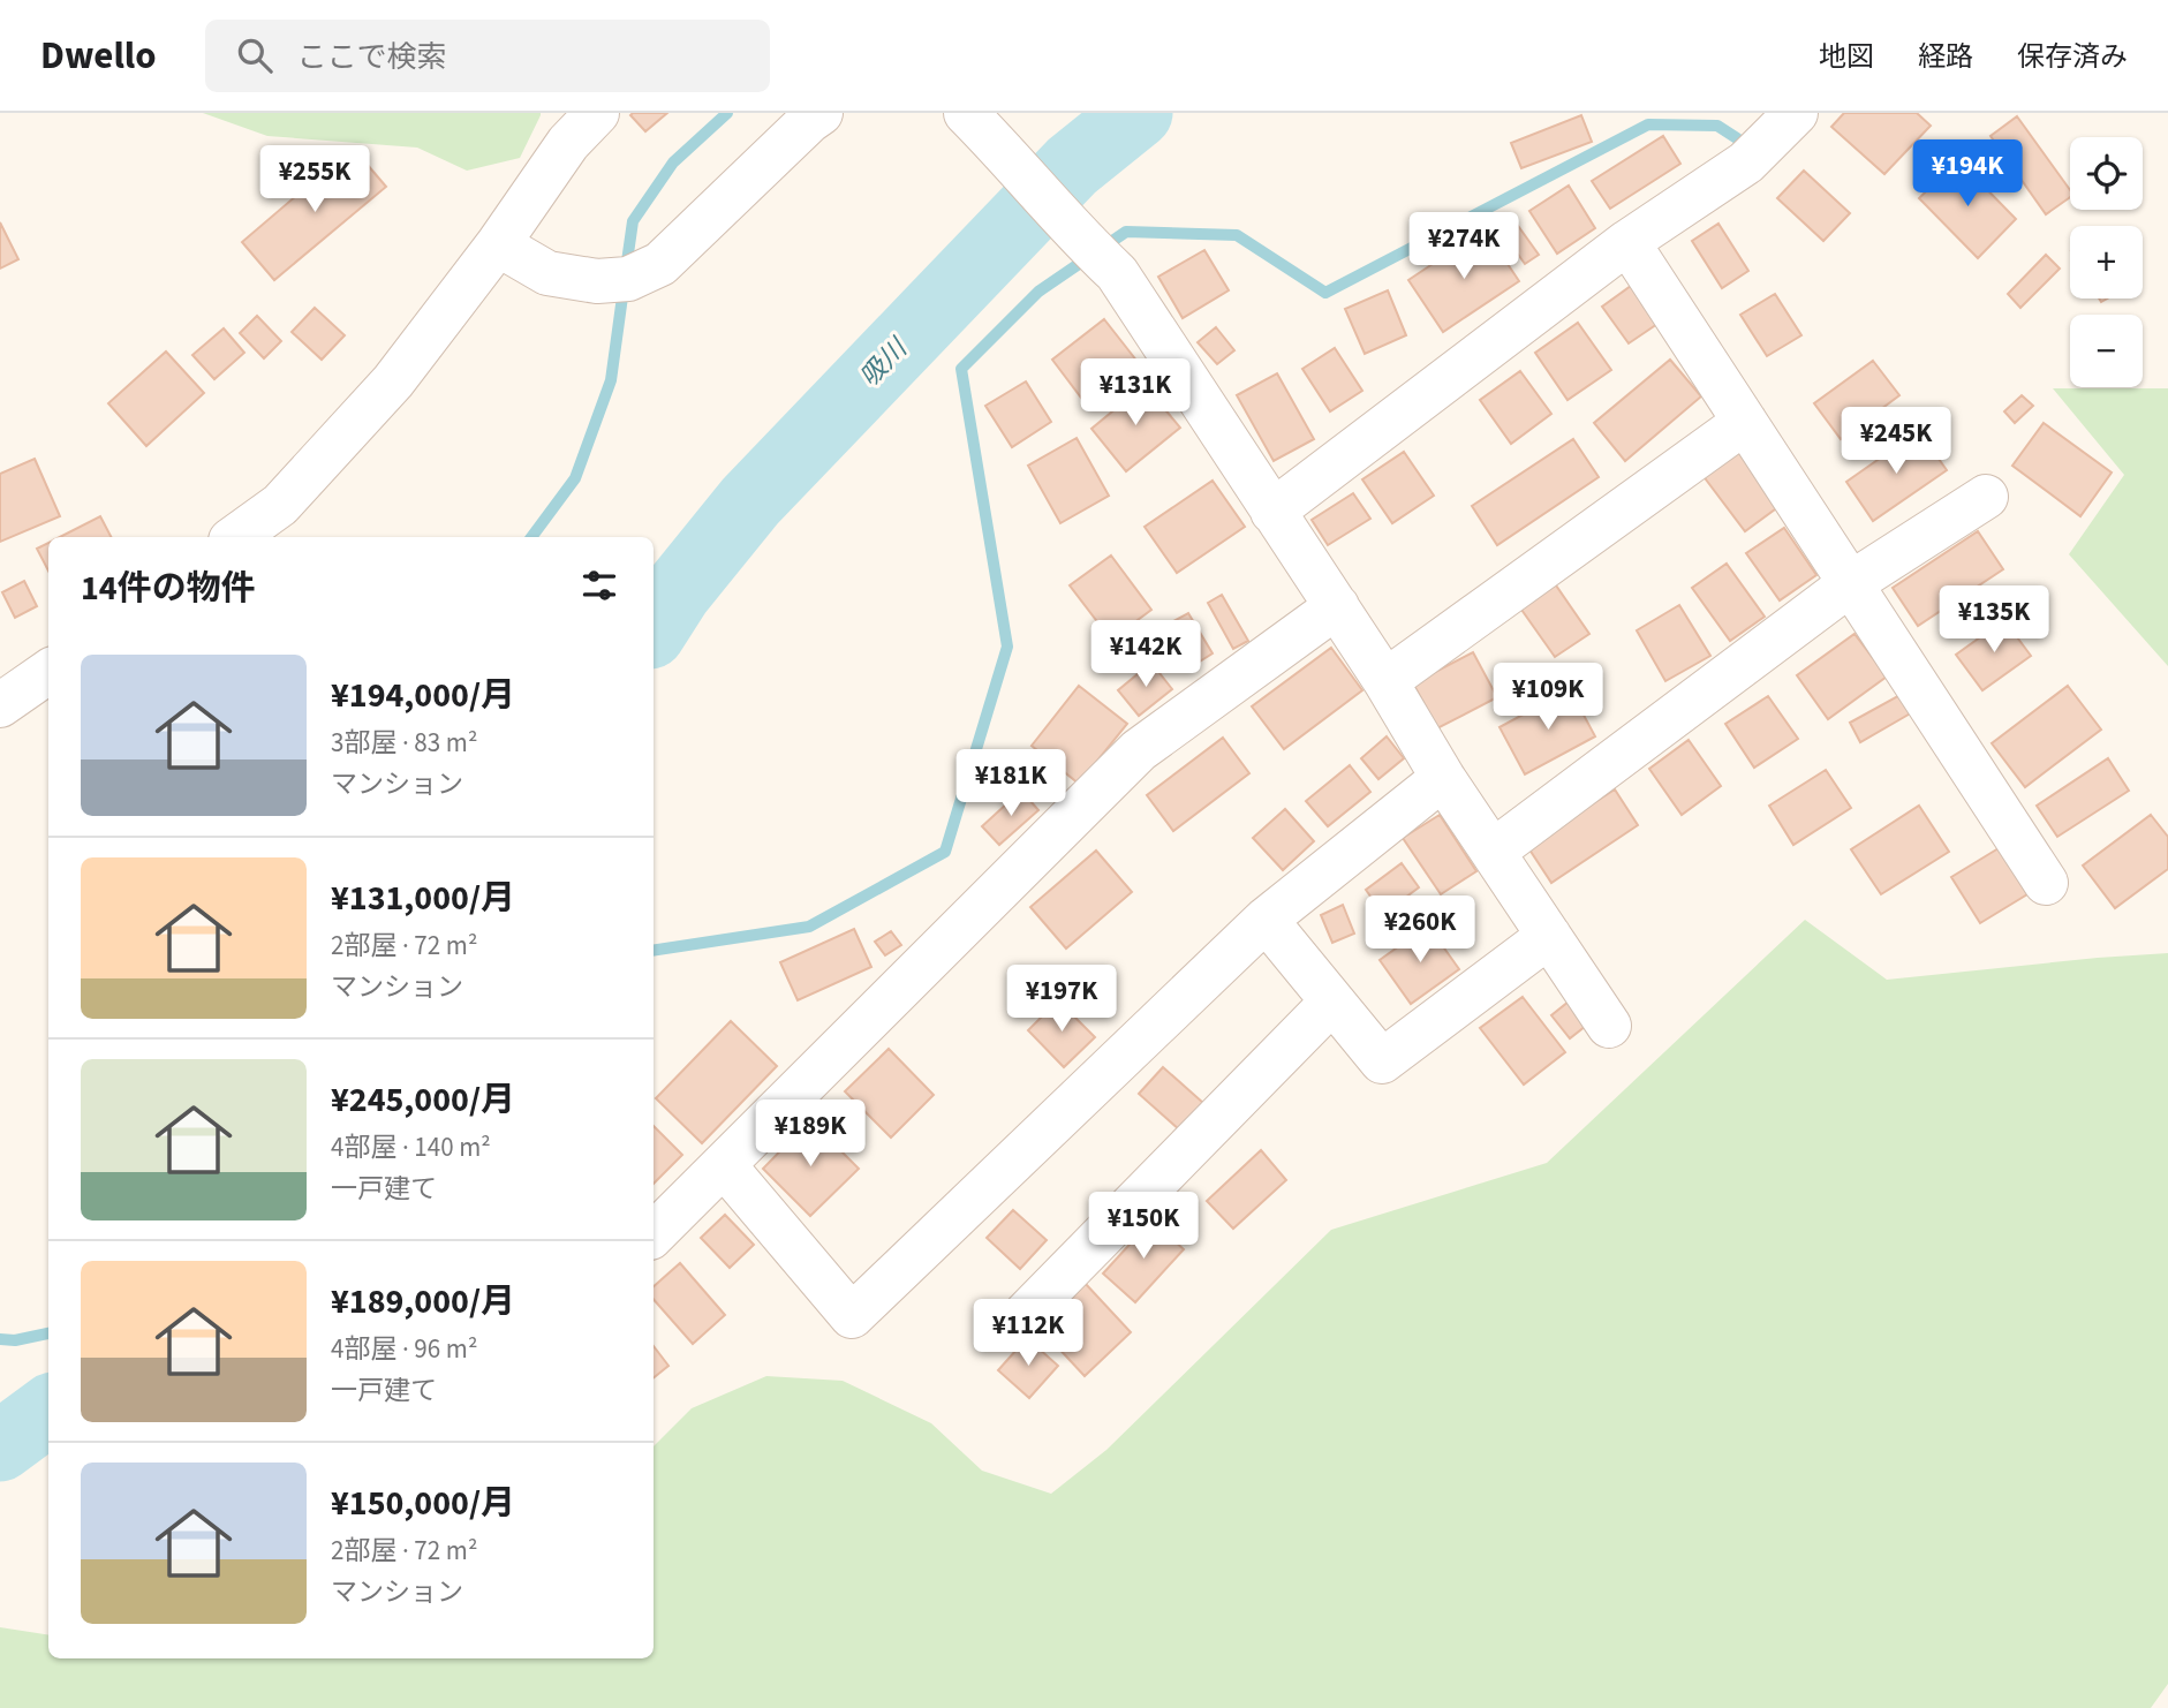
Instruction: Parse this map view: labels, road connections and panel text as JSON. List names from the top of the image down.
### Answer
{
  "water": ["吸川"],
  "page": {
    "header": "Dwello",
    "search": "ここで検索",
    "nav": ["地図", "経路", "保存済み"],
    "map_buttons": ["+", "−"],
    "price": [
      "¥194K",
      "¥255K",
      "¥274K",
      "¥131K",
      "¥245K",
      "¥135K",
      "¥142K",
      "¥109K",
      "¥181K",
      "¥260K",
      "¥197K",
      "¥189K",
      "¥150K",
      "¥112K"
    ],
    "heading": "14件の物件",
    "list": [
      {
        "name": "¥194,000/月",
        "note": "3部屋 · 83 m² · マンション"
      },
      {
        "name": "¥131,000/月",
        "note": "2部屋 · 72 m² · マンション"
      },
      {
        "name": "¥245,000/月",
        "note": "4部屋 · 140 m² · 一戸建て"
      },
      {
        "name": "¥189,000/月",
        "note": "4部屋 · 96 m² · 一戸建て"
      },
      {
        "name": "¥150,000/月",
        "note": "2部屋 · 72 m² · マンション"
      }
    ]
  }
}
